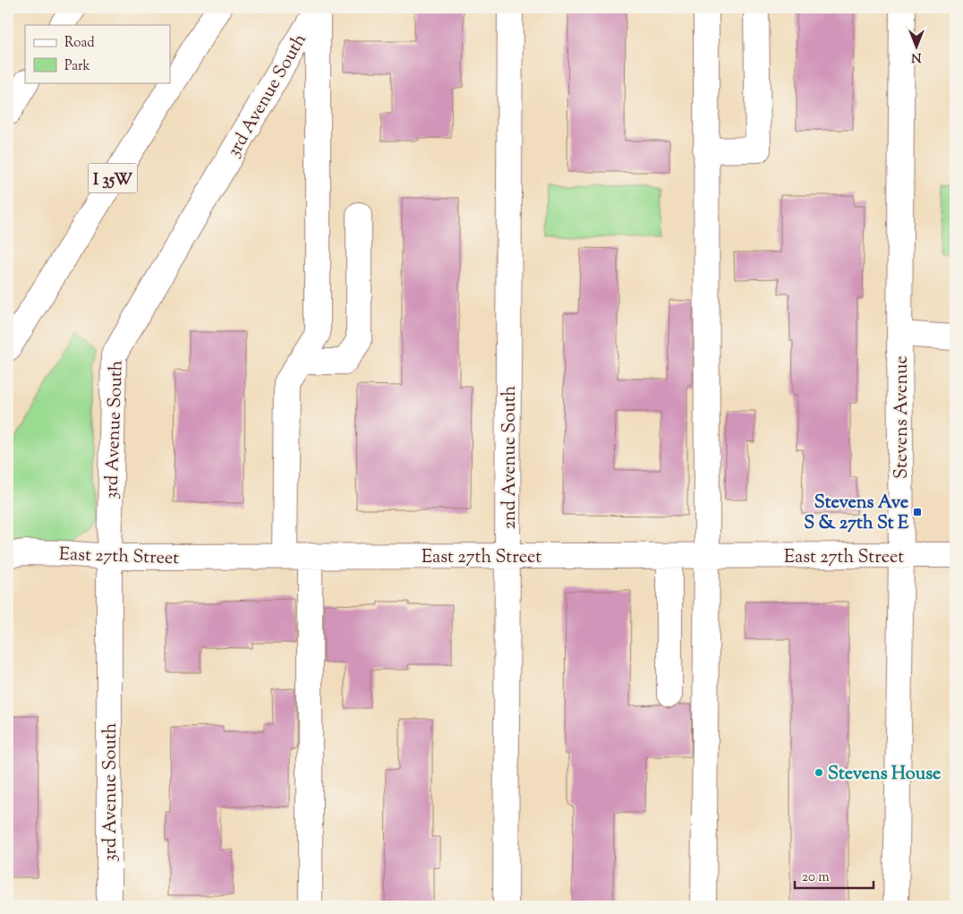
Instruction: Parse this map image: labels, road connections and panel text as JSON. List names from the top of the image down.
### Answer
{
  "streets": {
    "main road": [
      "3rd Avenue South",
      "I 35W",
      "Stevens Avenue",
      "2nd Avenue South",
      "East 27th Street"
    ]
  },
  "crossings": [
    ["3rd Avenue South", "East 27th Street"],
    ["Stevens Avenue", "East 27th Street"],
    ["2nd Avenue South", "East 27th Street"]
  ],
  "places": {
    "transit": ["Stevens Ave S & 27th St E"],
    "other": ["Stevens House"]
  },
  "legend": ["Road", "Park"],
  "scale_bar": "20 m",
  "north": "bottom"
}
